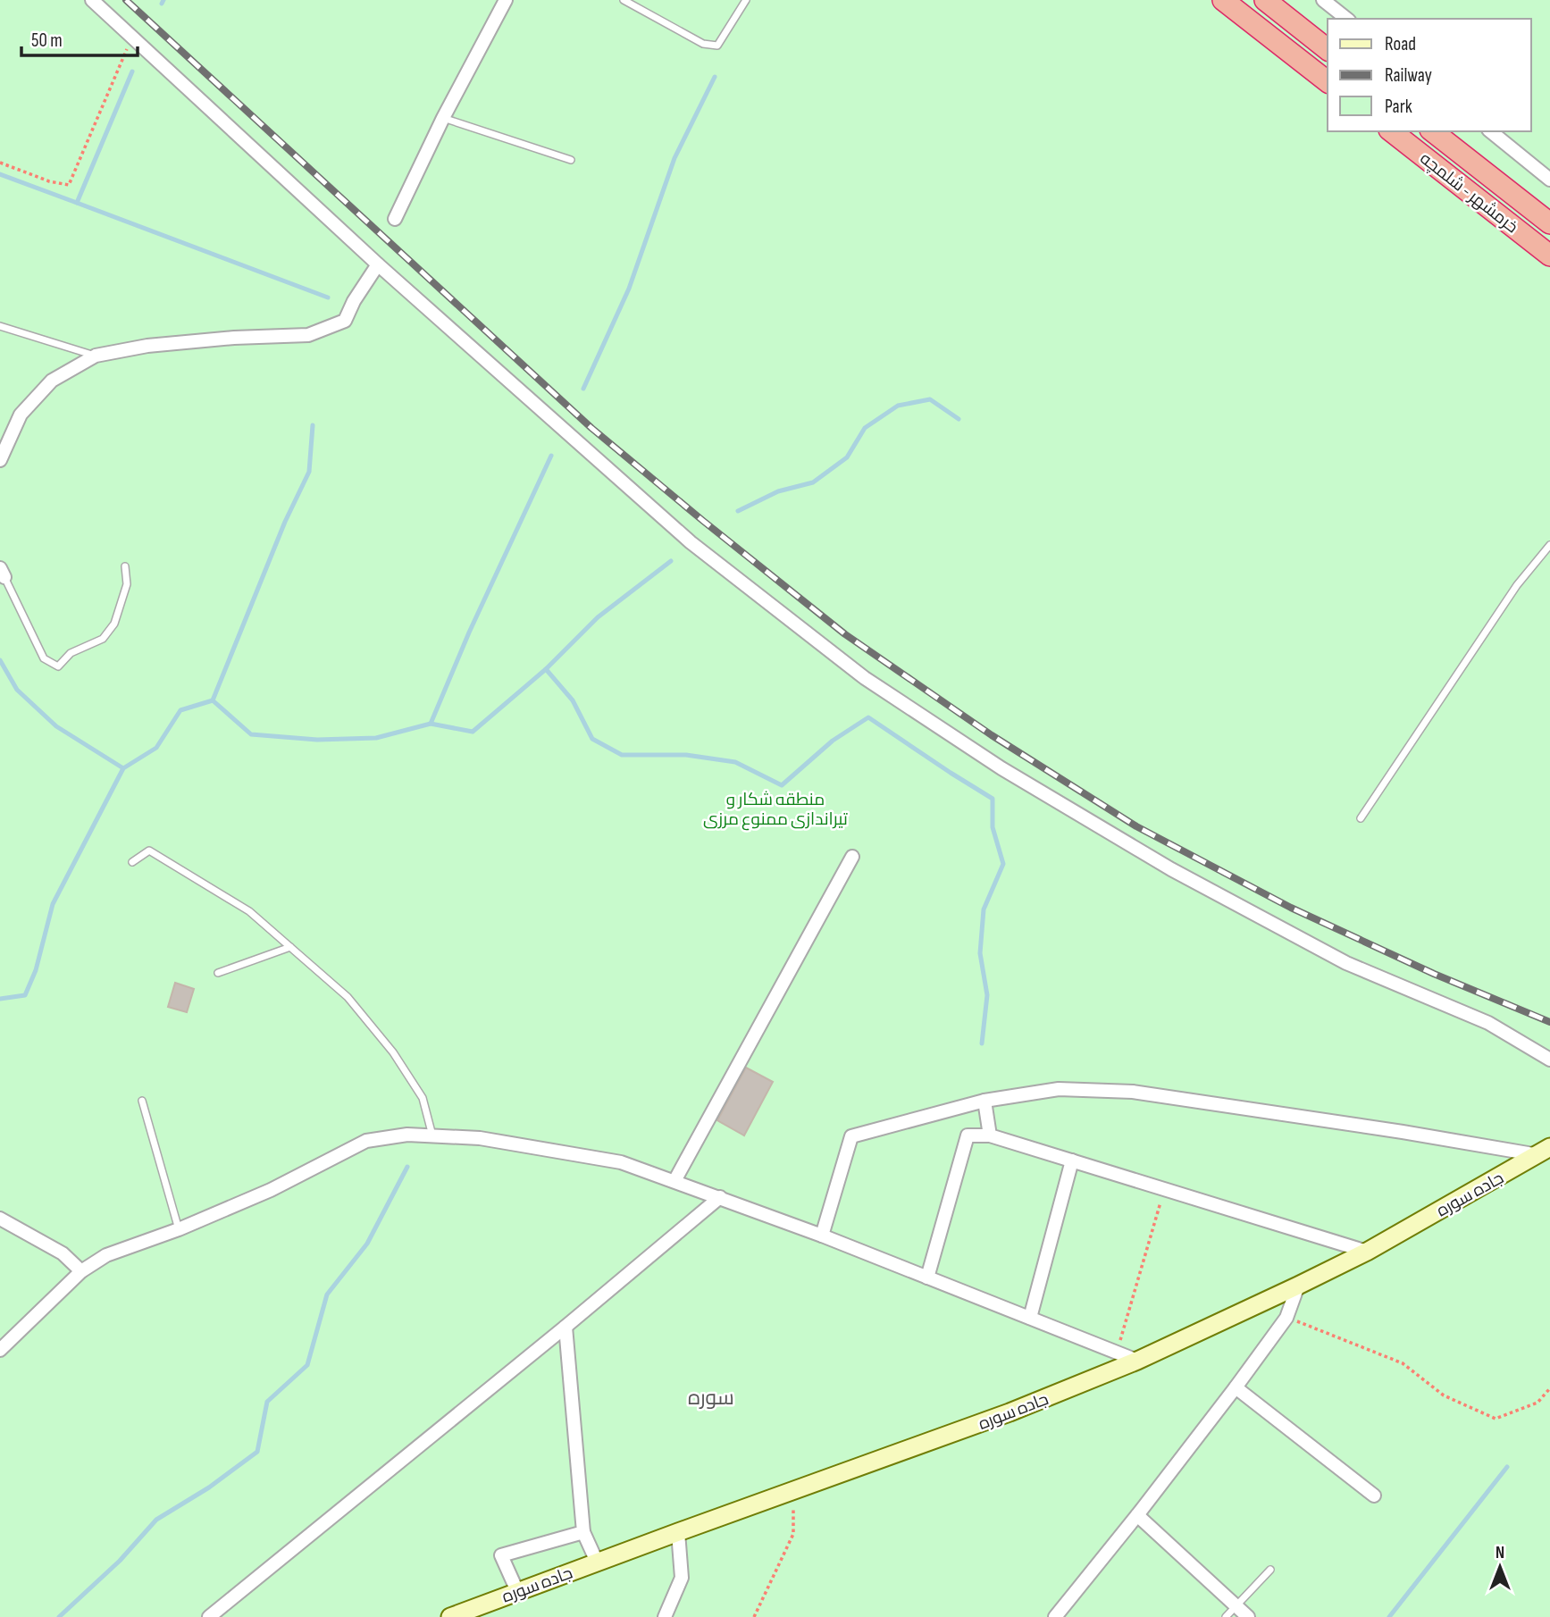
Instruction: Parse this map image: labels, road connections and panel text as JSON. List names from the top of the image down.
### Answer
{
  "streets": {
    "highway": ["خرمشهر - شلمچه"],
    "main road": ["جاده سوره"]
  },
  "districts": ["سوره"],
  "parks": ["منطقه شکار و تیراندازی ممنوع مرزی"],
  "legend": ["Road", "Railway", "Park"],
  "scale_bar": "50 m",
  "north": "top"
}
